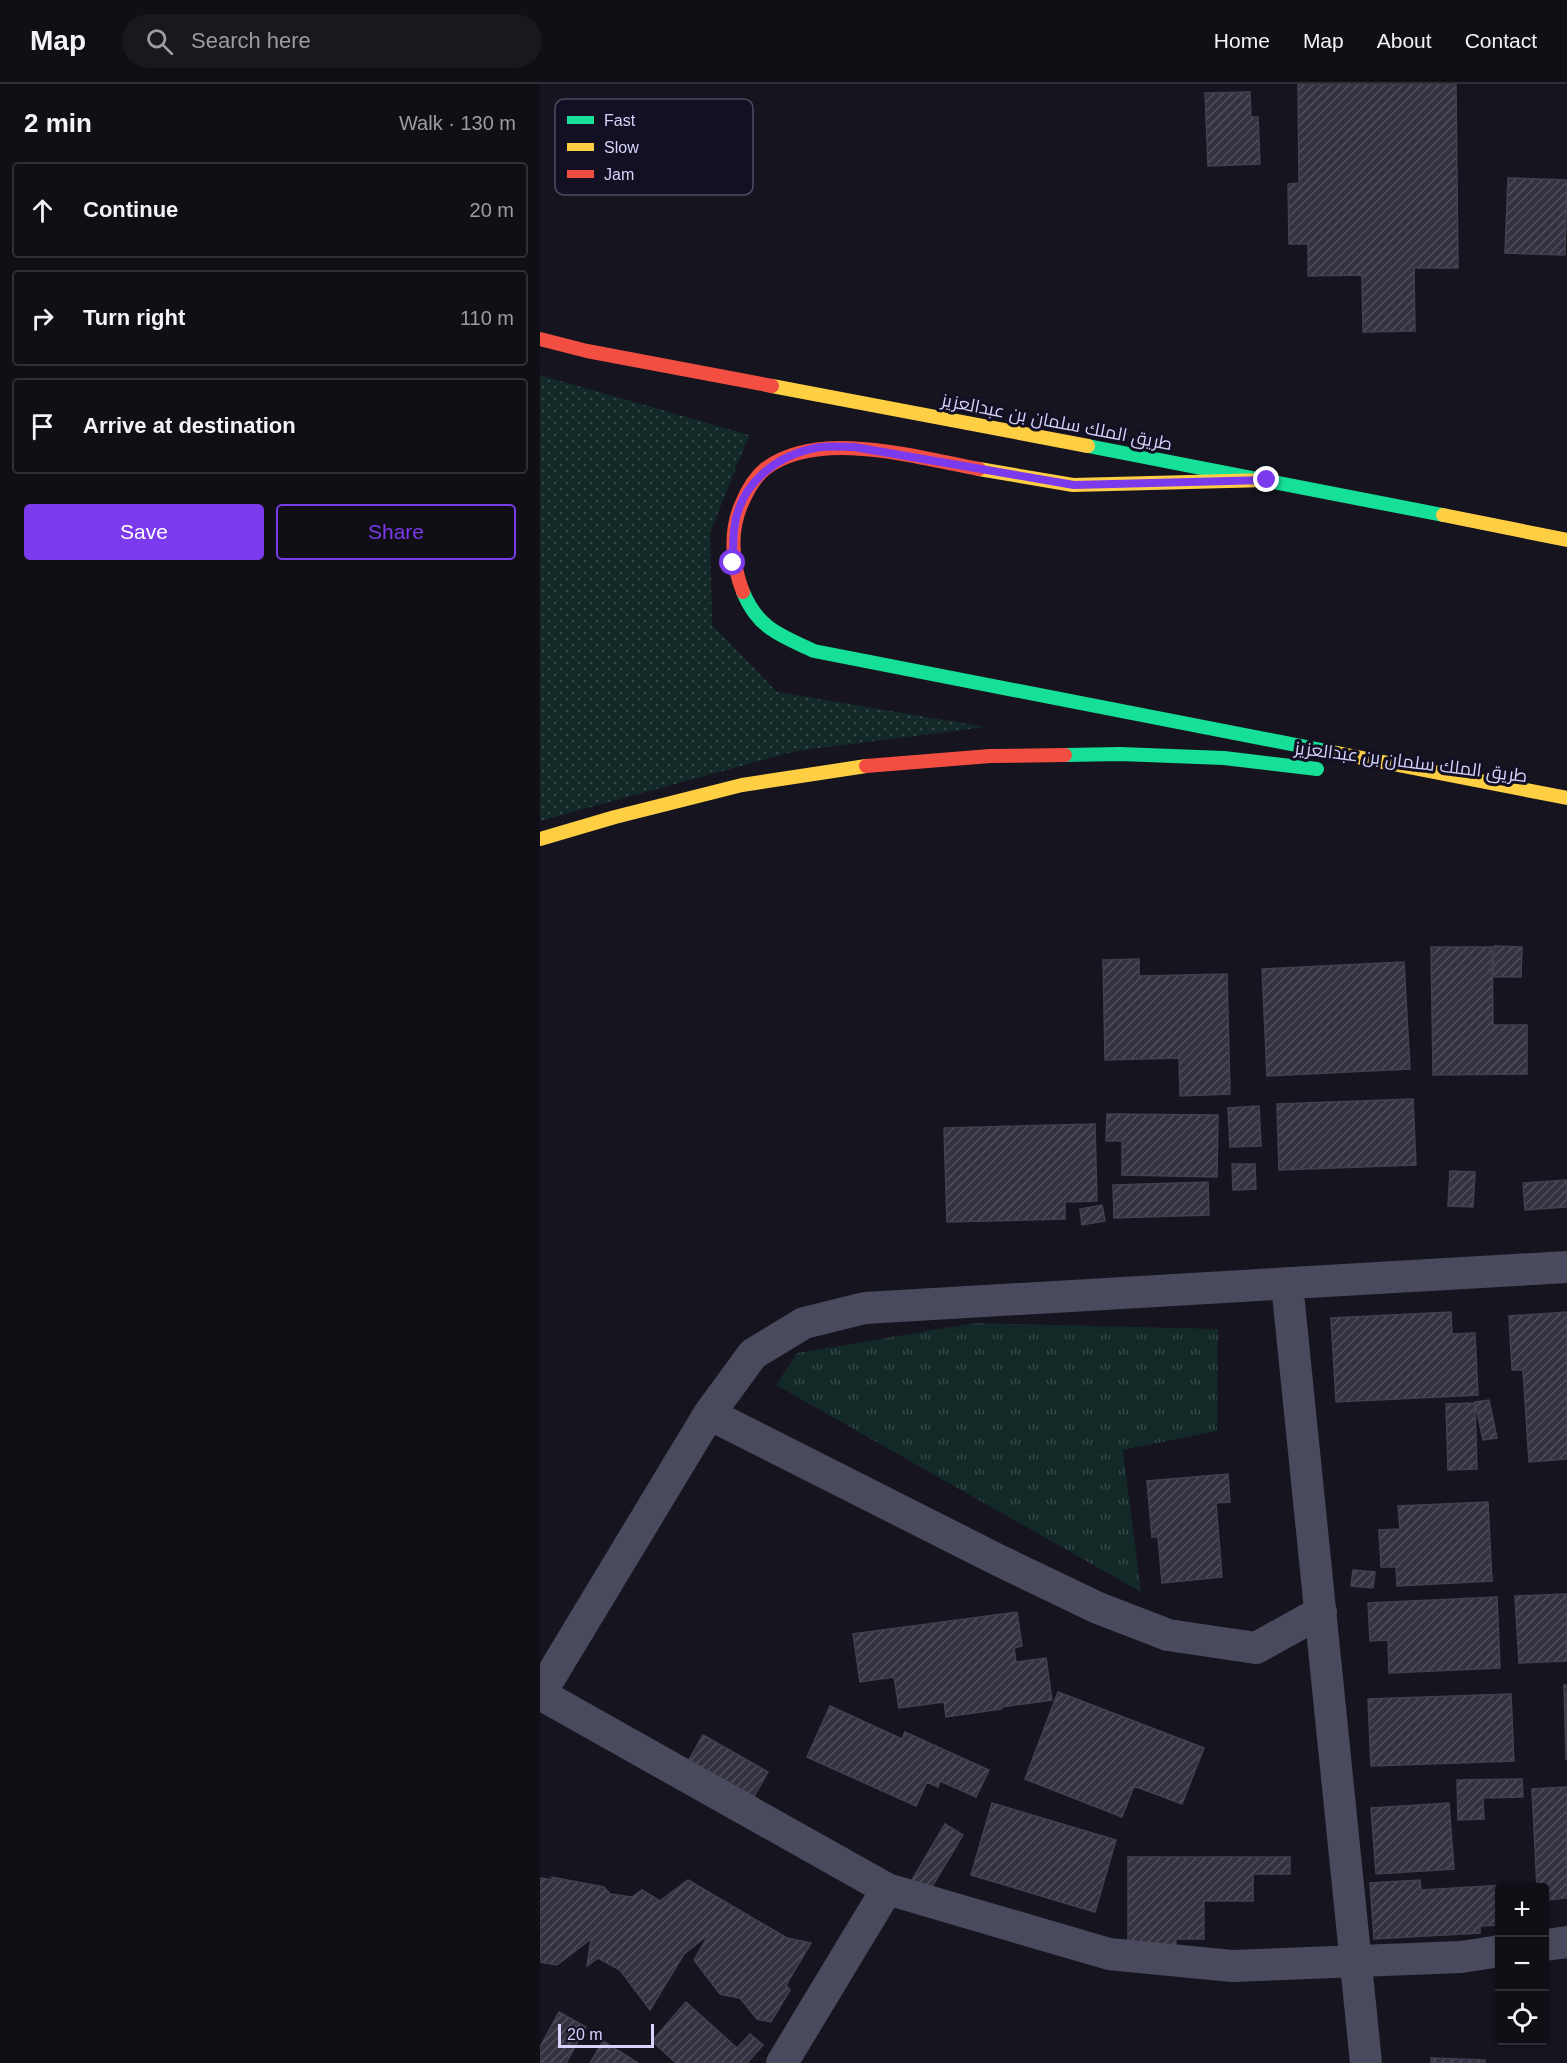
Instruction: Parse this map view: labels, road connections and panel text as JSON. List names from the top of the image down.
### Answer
{
  "streets": {
    "main road": ["طريق الملك سلمان بن عبدالعزيز"]
  },
  "legend": ["Fast", "Slow", "Jam"],
  "scale_bar": "20 m",
  "page": {
    "header": "Map",
    "search": "Search here",
    "nav": [
      "Home",
      "Map",
      "About",
      "Contact"
    ],
    "heading": ["2 min", "Walk · 130 m"],
    "list": [
      ["Continue", "20 m"],
      ["Turn right", "110 m"],
      "Arrive at destination"
    ],
    "buttons": ["Save", "Share"],
    "map_buttons": ["+", "−"],
    "scale": "20 m"
  }
}
